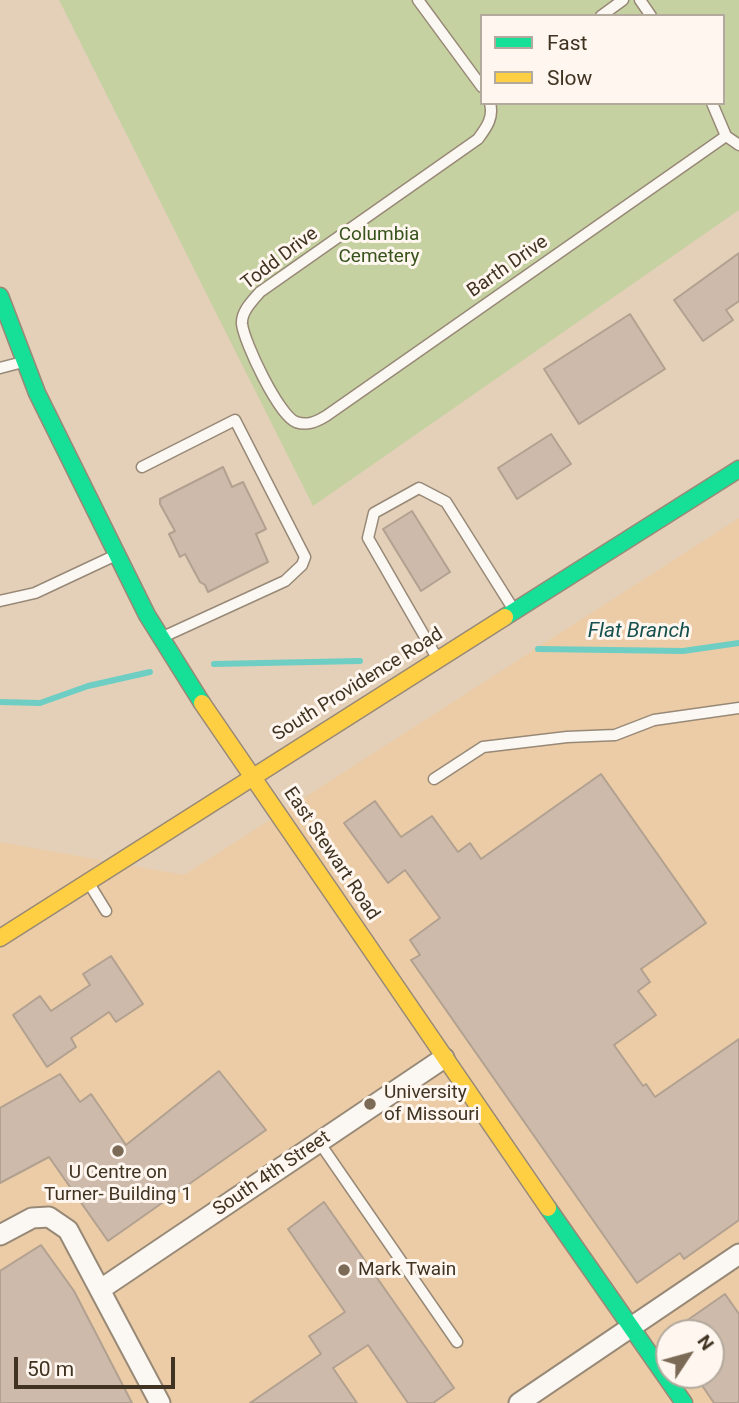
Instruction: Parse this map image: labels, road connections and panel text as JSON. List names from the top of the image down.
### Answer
{
  "streets": {
    "street": ["South Providence Road", "East Stewart Road", "South 4th Street"],
    "lane": ["Todd Drive", "Barth Drive"]
  },
  "crossings": [
    ["Todd Drive", "Barth Drive"],
    ["South Providence Road", "East Stewart Road"],
    ["East Stewart Road", "South 4th Street"]
  ],
  "water": ["Flat Branch"],
  "parks": ["Columbia Cemetery"],
  "places": ["University of Missouri", "U Centre on Turner- Building 1", "Mark Twain"],
  "legend": ["Fast", "Slow"],
  "scale_bar": "50 m",
  "north": "top right"
}
